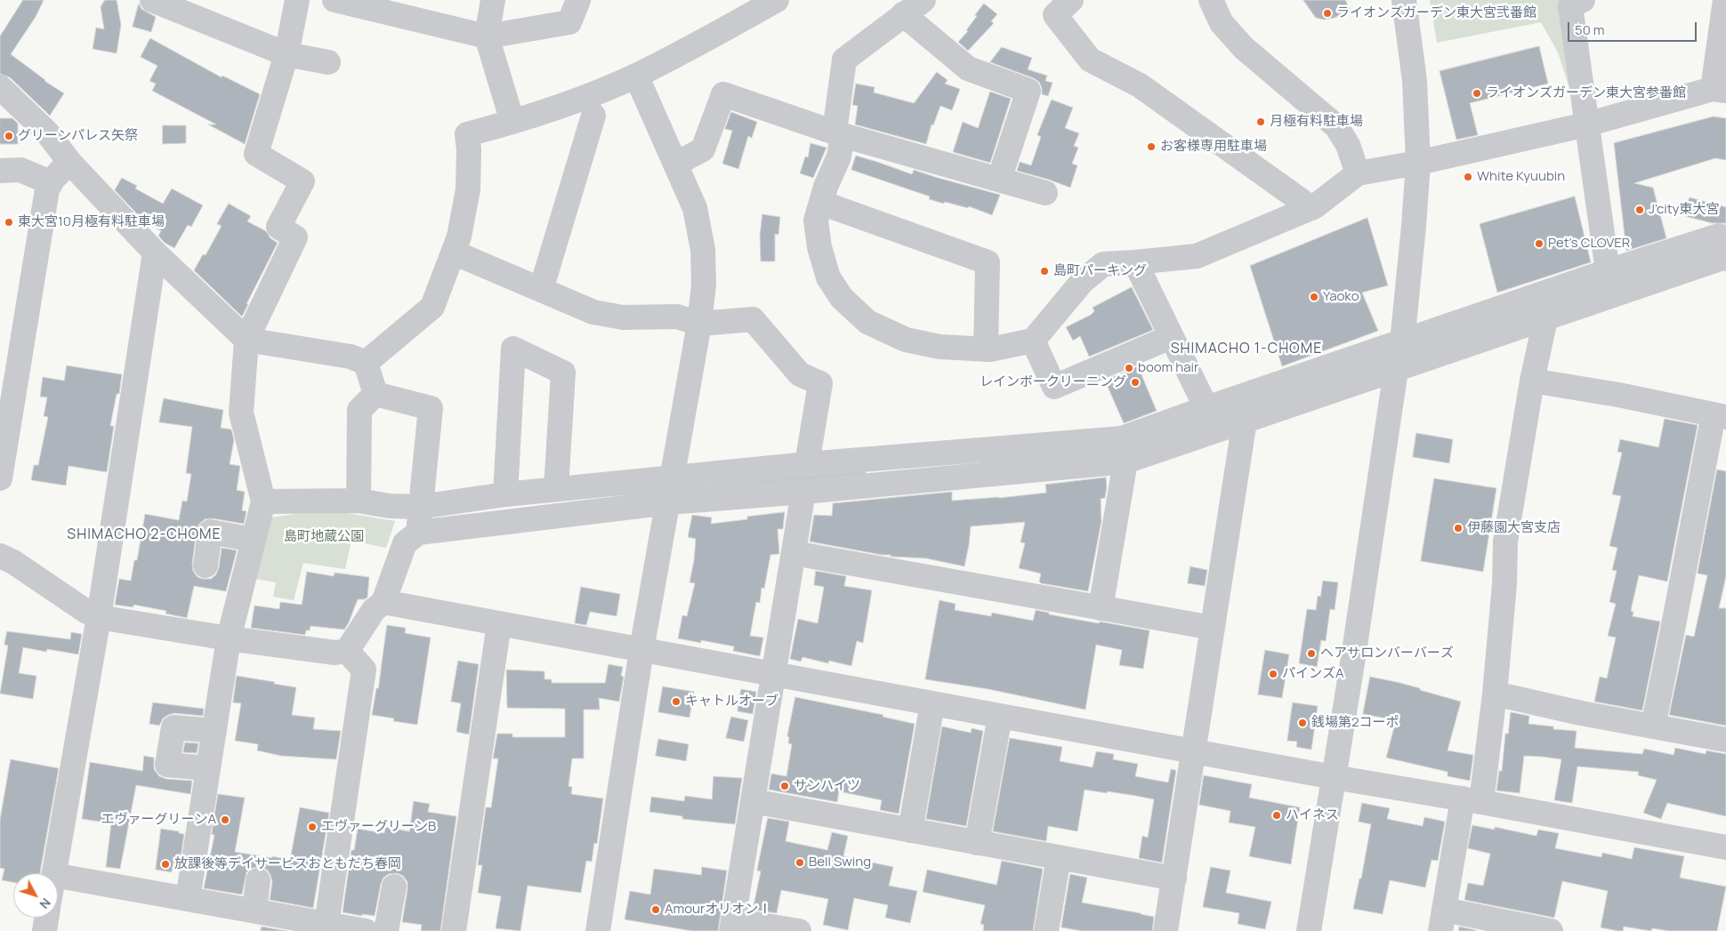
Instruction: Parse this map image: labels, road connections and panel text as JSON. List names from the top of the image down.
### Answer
{
  "districts": ["SHIMACHO 1-CHOME", "SHIMACHO 2-CHOME"],
  "parks": ["島町地蔵公園"],
  "places": [
    "ライオンズガーデン東大宮弐番館",
    "ライオンズガーデン東大宮参番館",
    "月極有料駐車場",
    "グリーンパレス矢祭",
    "お客様専用駐車場",
    "White Kyuubin",
    "J'city東大宮",
    "東大宮10月極有料駐車場",
    "Pet's CLOVER",
    "島町パーキング",
    "Yaoko",
    "boom hair",
    "レインボークリーニング",
    "伊藤園大宮支店",
    "ヘアサロンバーバーズ",
    "パインズA",
    "キャトルオーブ",
    "銭場第2コーポ",
    "サンハイツ",
    "ハイネス",
    "エヴァーグリーンA",
    "エヴァーグリーンB",
    "Bell Swing",
    "放課後等デイサービスおともだち春岡",
    "AmourオリオンⅠ"
  ],
  "scale_bar": "50 m",
  "north": "bottom right"
}
